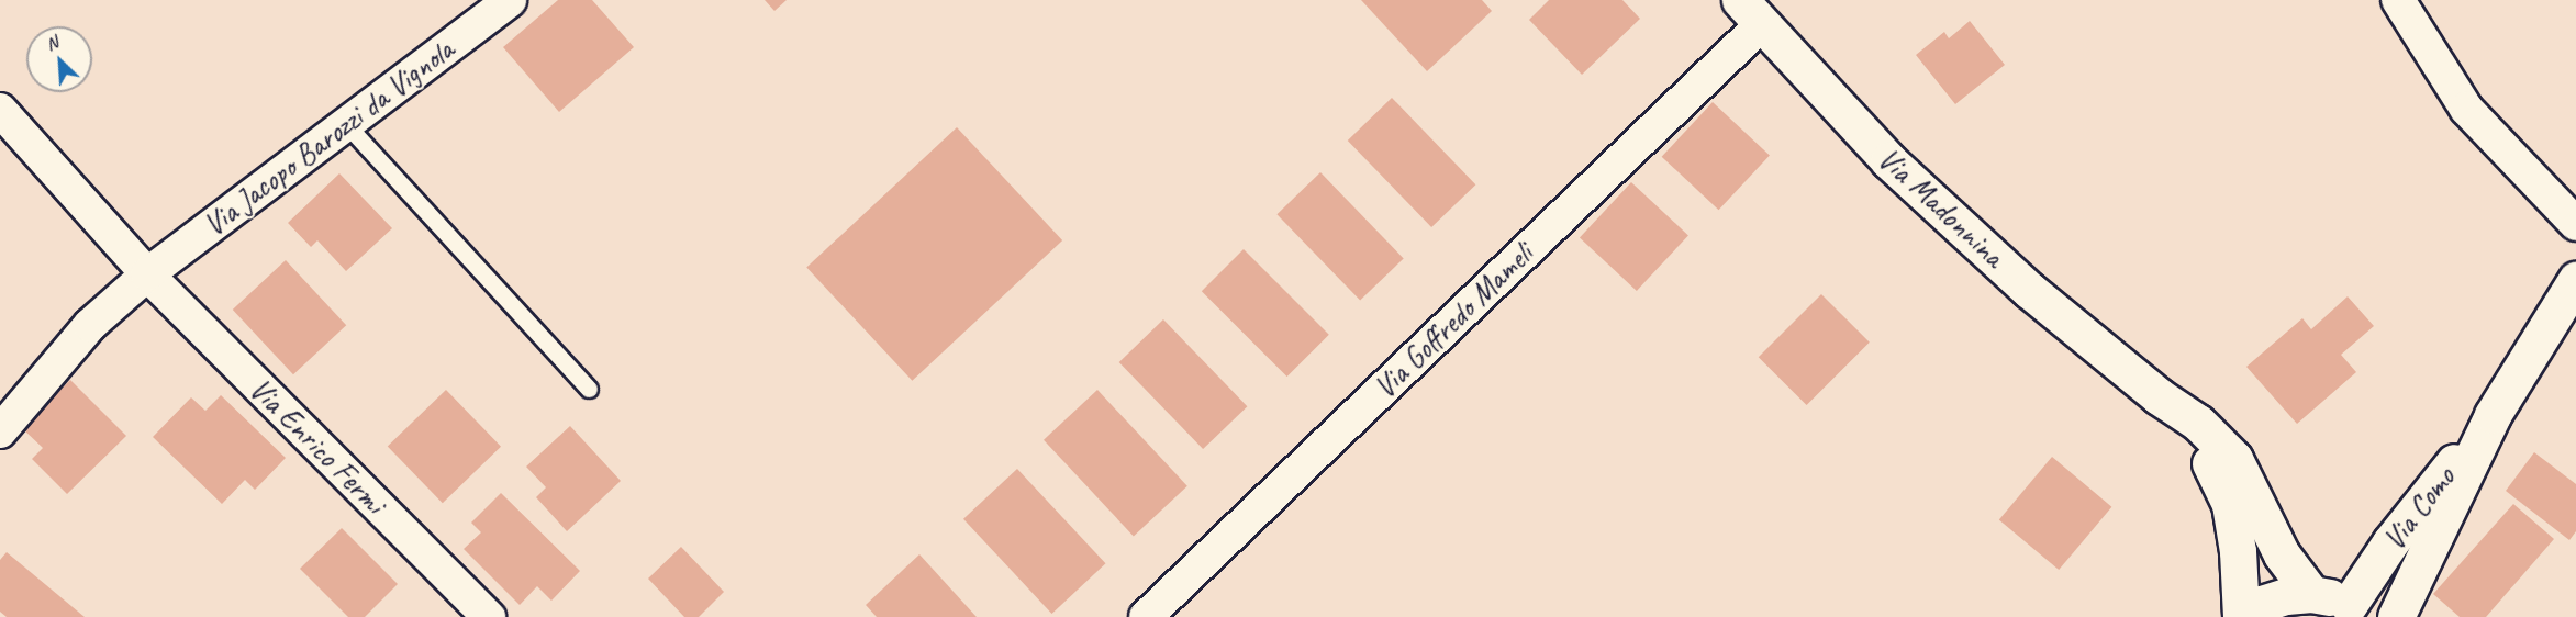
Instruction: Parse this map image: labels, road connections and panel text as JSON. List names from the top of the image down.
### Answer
{
  "streets": {
    "street": [
      "Via Jacopo Barozzi da Vignola",
      "Via Madonnina",
      "Via Goffredo Mameli",
      "Via Enrico Fermi",
      "Via Como"
    ]
  },
  "crossings": [
    ["Via Jacopo Barozzi da Vignola", "Via Enrico Fermi"],
    ["Via Madonnina", "Via Goffredo Mameli"]
  ],
  "north": "top left"
}
